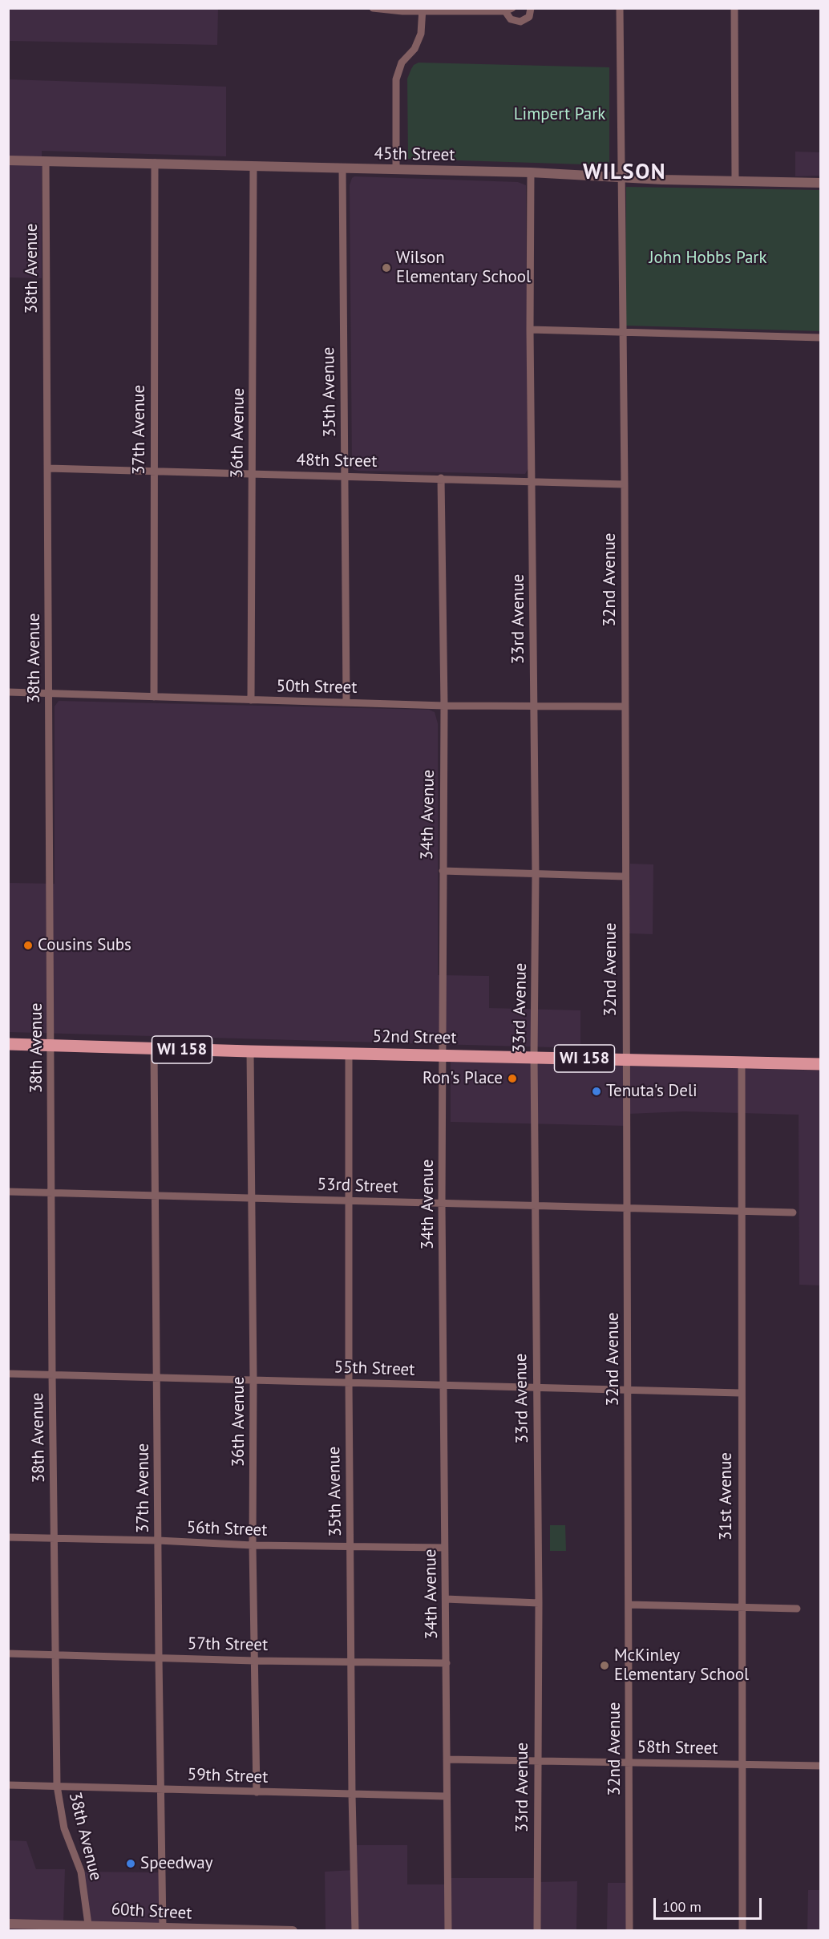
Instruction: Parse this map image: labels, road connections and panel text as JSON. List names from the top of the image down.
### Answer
{
  "streets": {
    "main road": ["52nd Street", "WI 158"],
    "street": [
      "45th Street",
      "38th Avenue",
      "35th Avenue",
      "37th Avenue",
      "36th Avenue",
      "48th Street",
      "32nd Avenue",
      "33rd Avenue",
      "50th Street",
      "34th Avenue",
      "53rd Street",
      "55th Street",
      "31st Avenue",
      "56th Street",
      "57th Street",
      "58th Street",
      "59th Street",
      "60th Street"
    ]
  },
  "crossings": [
    ["45th Street", "38th Avenue"],
    ["45th Street", "35th Avenue"],
    ["45th Street", "37th Avenue"],
    ["45th Street", "36th Avenue"],
    ["45th Street", "32nd Avenue"],
    ["45th Street", "33rd Avenue"],
    ["38th Avenue", "48th Street"],
    ["38th Avenue", "50th Street"],
    ["38th Avenue", "52nd Street"],
    ["38th Avenue", "53rd Street"],
    ["38th Avenue", "55th Street"],
    ["38th Avenue", "56th Street"],
    ["38th Avenue", "57th Street"],
    ["38th Avenue", "59th Street"],
    ["38th Avenue", "60th Street"],
    ["35th Avenue", "48th Street"],
    ["35th Avenue", "50th Street"],
    ["35th Avenue", "52nd Street"],
    ["35th Avenue", "53rd Street"],
    ["35th Avenue", "55th Street"],
    ["35th Avenue", "56th Street"],
    ["35th Avenue", "57th Street"],
    ["35th Avenue", "59th Street"],
    ["37th Avenue", "48th Street"],
    ["37th Avenue", "50th Street"],
    ["37th Avenue", "52nd Street"],
    ["37th Avenue", "53rd Street"],
    ["37th Avenue", "55th Street"],
    ["37th Avenue", "56th Street"],
    ["37th Avenue", "57th Street"],
    ["37th Avenue", "59th Street"],
    ["37th Avenue", "60th Street"],
    ["36th Avenue", "48th Street"],
    ["36th Avenue", "50th Street"],
    ["36th Avenue", "52nd Street"],
    ["36th Avenue", "53rd Street"],
    ["36th Avenue", "55th Street"],
    ["36th Avenue", "56th Street"],
    ["36th Avenue", "57th Street"],
    ["36th Avenue", "59th Street"],
    ["48th Street", "32nd Avenue"],
    ["48th Street", "33rd Avenue"],
    ["48th Street", "34th Avenue"],
    ["32nd Avenue", "50th Street"],
    ["32nd Avenue", "52nd Street"],
    ["32nd Avenue", "53rd Street"],
    ["32nd Avenue", "55th Street"],
    ["32nd Avenue", "58th Street"],
    ["33rd Avenue", "50th Street"],
    ["33rd Avenue", "52nd Street"],
    ["33rd Avenue", "53rd Street"],
    ["33rd Avenue", "55th Street"],
    ["33rd Avenue", "58th Street"],
    ["50th Street", "34th Avenue"],
    ["34th Avenue", "52nd Street"],
    ["34th Avenue", "53rd Street"],
    ["34th Avenue", "55th Street"],
    ["34th Avenue", "56th Street"],
    ["34th Avenue", "57th Street"],
    ["34th Avenue", "58th Street"],
    ["34th Avenue", "59th Street"],
    ["52nd Street", "31st Avenue"],
    ["53rd Street", "31st Avenue"],
    ["55th Street", "31st Avenue"],
    ["31st Avenue", "58th Street"]
  ],
  "districts": ["WILSON"],
  "parks": ["Limpert Park", "John Hobbs Park"],
  "places": [
    "Wilson Elementary School",
    "Cousins Subs",
    "Ron's Place",
    "Tenuta's Deli",
    "McKinley Elementary School",
    "Speedway"
  ],
  "scale_bar": "100 m"
}
